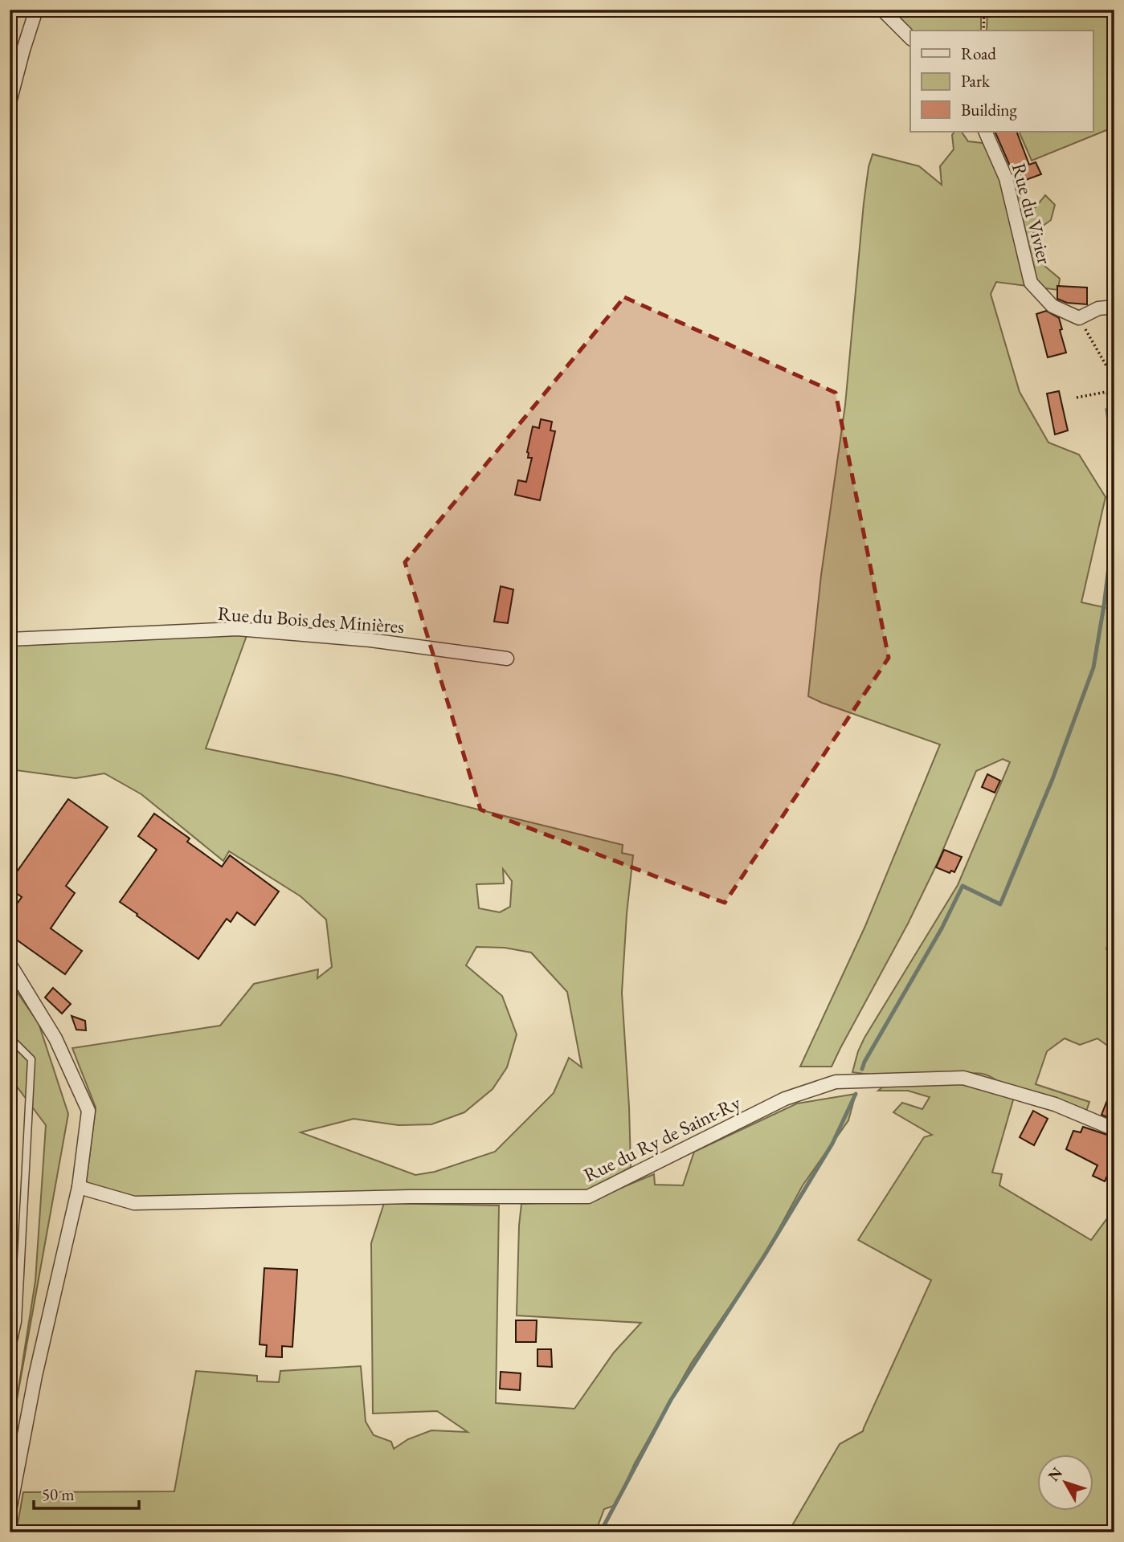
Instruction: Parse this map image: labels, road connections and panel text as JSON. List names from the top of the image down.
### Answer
{
  "streets": {
    "street": ["Rue du Vivier", "Rue du Bois des Minières", "Rue du Ry de Saint-Ry"]
  },
  "legend": ["Road", "Park", "Building"],
  "scale_bar": "50 m",
  "north": "top left"
}
